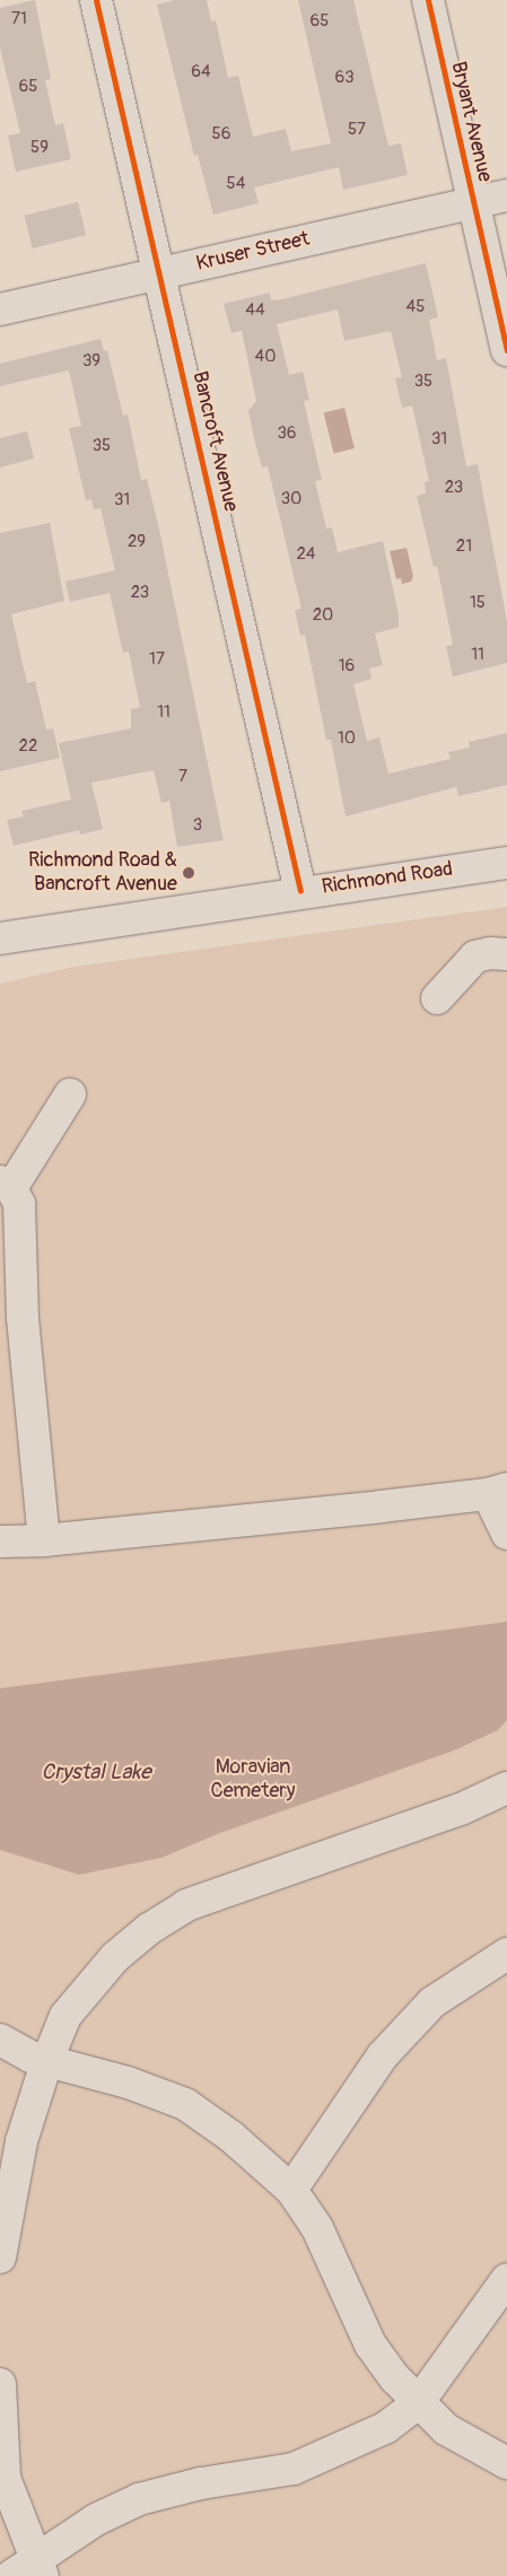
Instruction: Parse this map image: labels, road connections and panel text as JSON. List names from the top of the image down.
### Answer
{
  "streets": {
    "street": [
      "Bryant Avenue",
      "Kruser Street",
      "Bancroft Avenue",
      "Richmond Road"
    ]
  },
  "crossings": [
    ["Bryant Avenue", "Kruser Street"],
    ["Kruser Street", "Bancroft Avenue"],
    ["Bancroft Avenue", "Richmond Road"]
  ],
  "water": ["Crystal Lake"],
  "parks": ["Moravian Cemetery"],
  "places": ["Richmond Road & Bancroft Avenue"],
  "house_numbers": [
    "71",
    "65",
    "64",
    "63",
    "65",
    "57",
    "56",
    "59",
    "54",
    "45",
    "44",
    "40",
    "39",
    "35",
    "36",
    "31",
    "35",
    "23",
    "30",
    "31",
    "29",
    "21",
    "24",
    "23",
    "15",
    "20",
    "11",
    "17",
    "16",
    "11",
    "10",
    "22",
    "7",
    "3"
  ]
}
